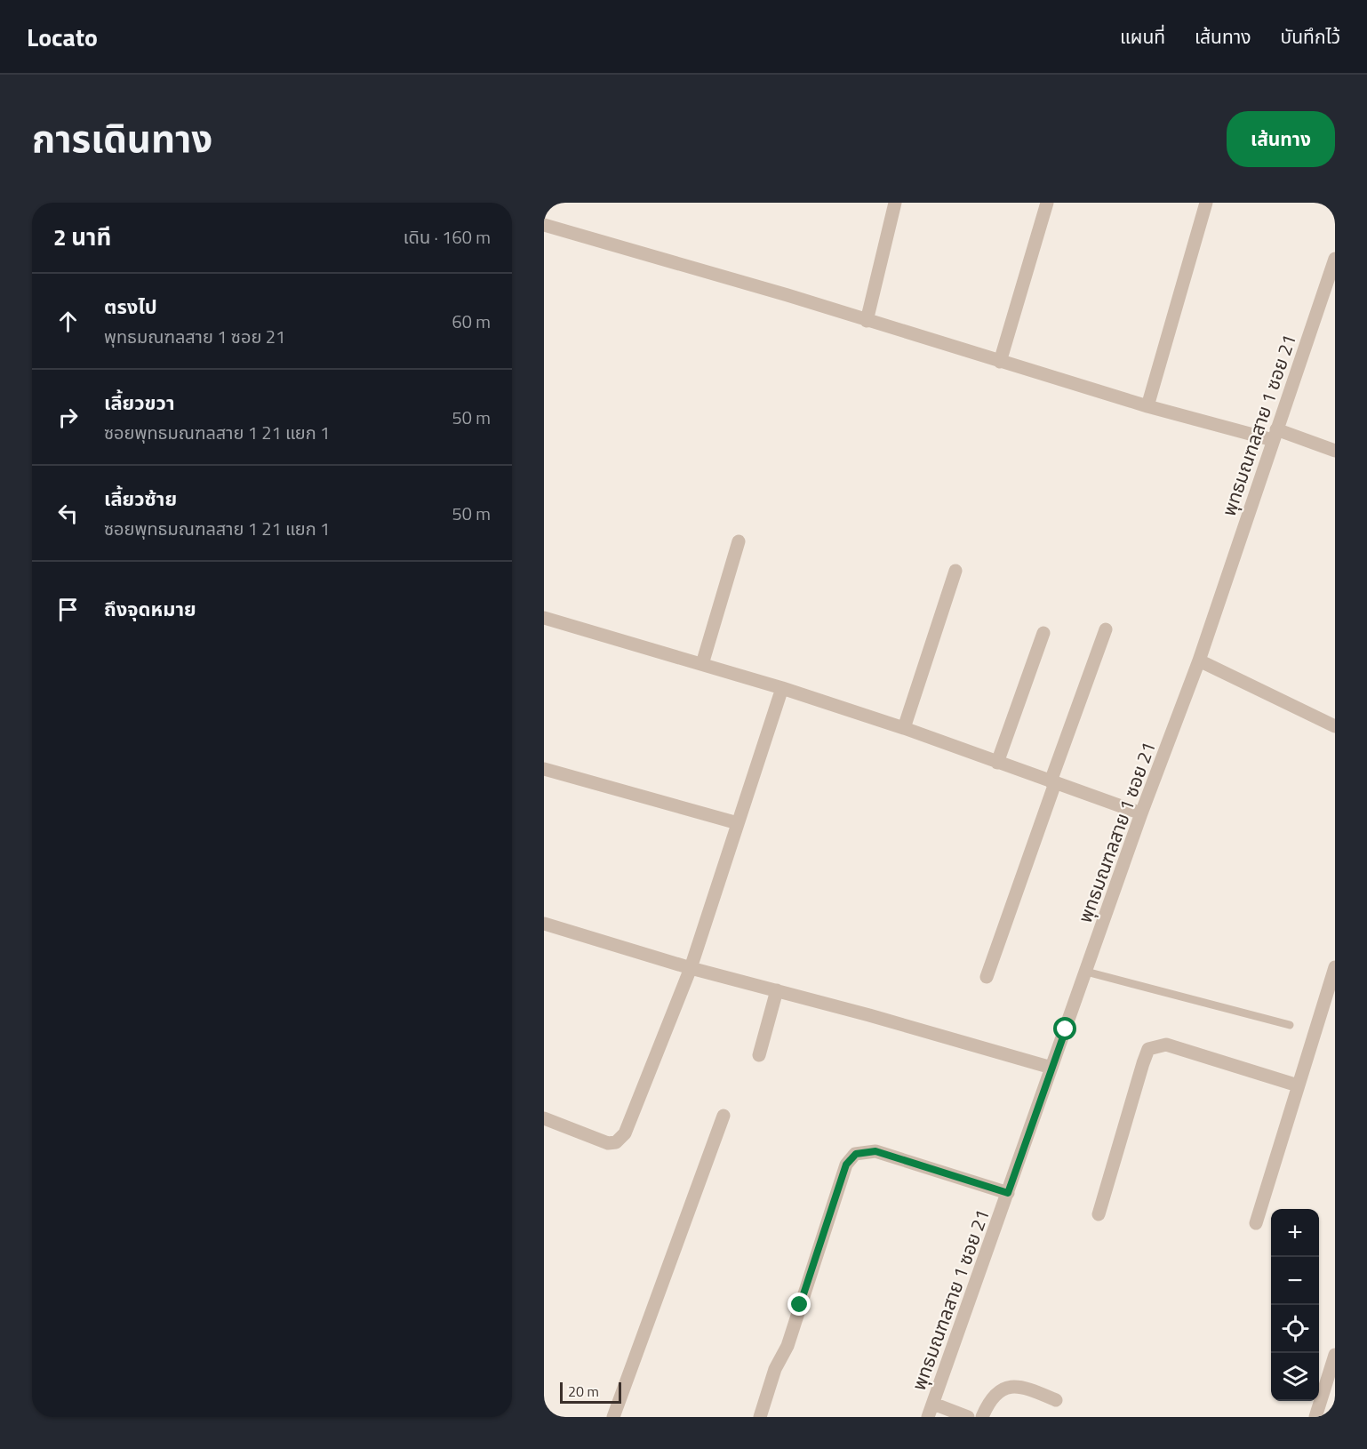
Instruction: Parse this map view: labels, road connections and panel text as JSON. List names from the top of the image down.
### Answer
{
  "streets": {
    "street": ["พุทธมณฑลสาย 1 ซอย 21"]
  },
  "scale_bar": "20 m",
  "page": {
    "header": "Locato",
    "nav": ["แผนที่", "เส้นทาง", "บันทึกไว้"],
    "title": "การเดินทาง",
    "buttons": "เส้นทาง",
    "heading": ["2 นาที", "เดิน · 160 m"],
    "list": [
      ["ตรงไป", "พุทธมณฑลสาย 1 ซอย 21", "60 m"],
      ["เลี้ยวขวา", "ซอยพุทธมณฑลสาย 1 21 แยก 1", "50 m"],
      ["เลี้ยวซ้าย", "ซอยพุทธมณฑลสาย 1 21 แยก 1", "50 m"],
      "ถึงจุดหมาย"
    ],
    "map_buttons": ["+", "−"],
    "scale": "20 m"
  }
}
